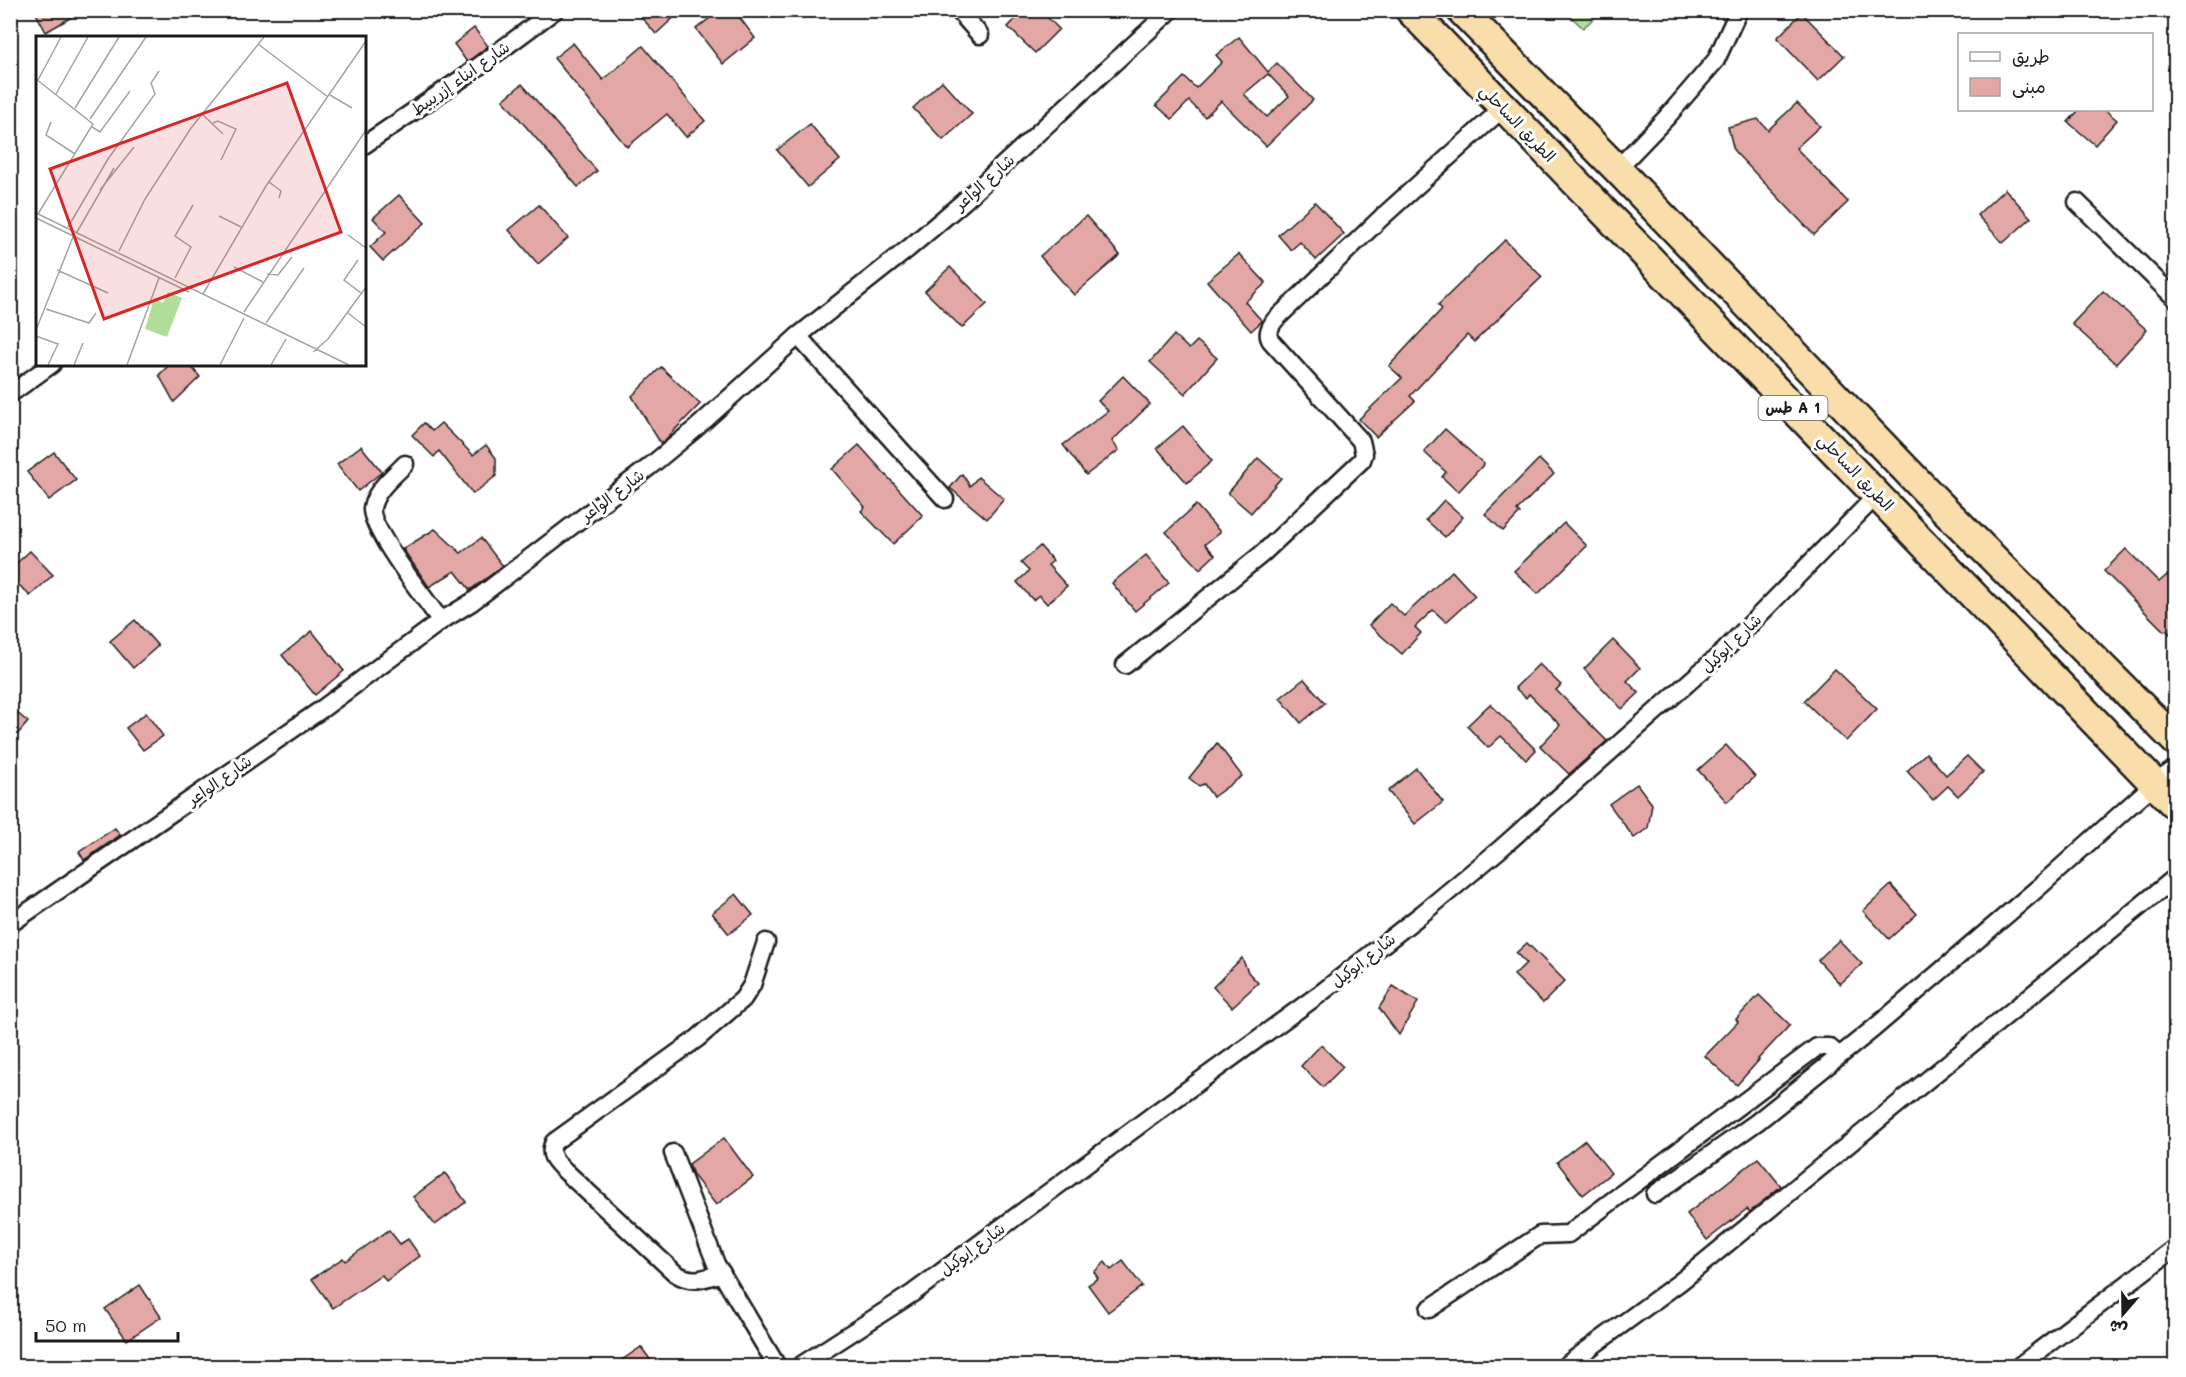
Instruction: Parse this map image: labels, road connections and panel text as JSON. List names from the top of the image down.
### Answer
{
  "streets": {
    "highway": ["الطريق الساحلي", "طس A 1"],
    "street": ["شارع ابناء إزريبيط", "شارع الواعر", "شارع ابوكيل"]
  },
  "crossings": [
    ["الطريق الساحلي", "شارع ابوكيل"]
  ],
  "legend": ["طريق", "مبنى"],
  "scale_bar": "50 m",
  "north": "bottom"
}
